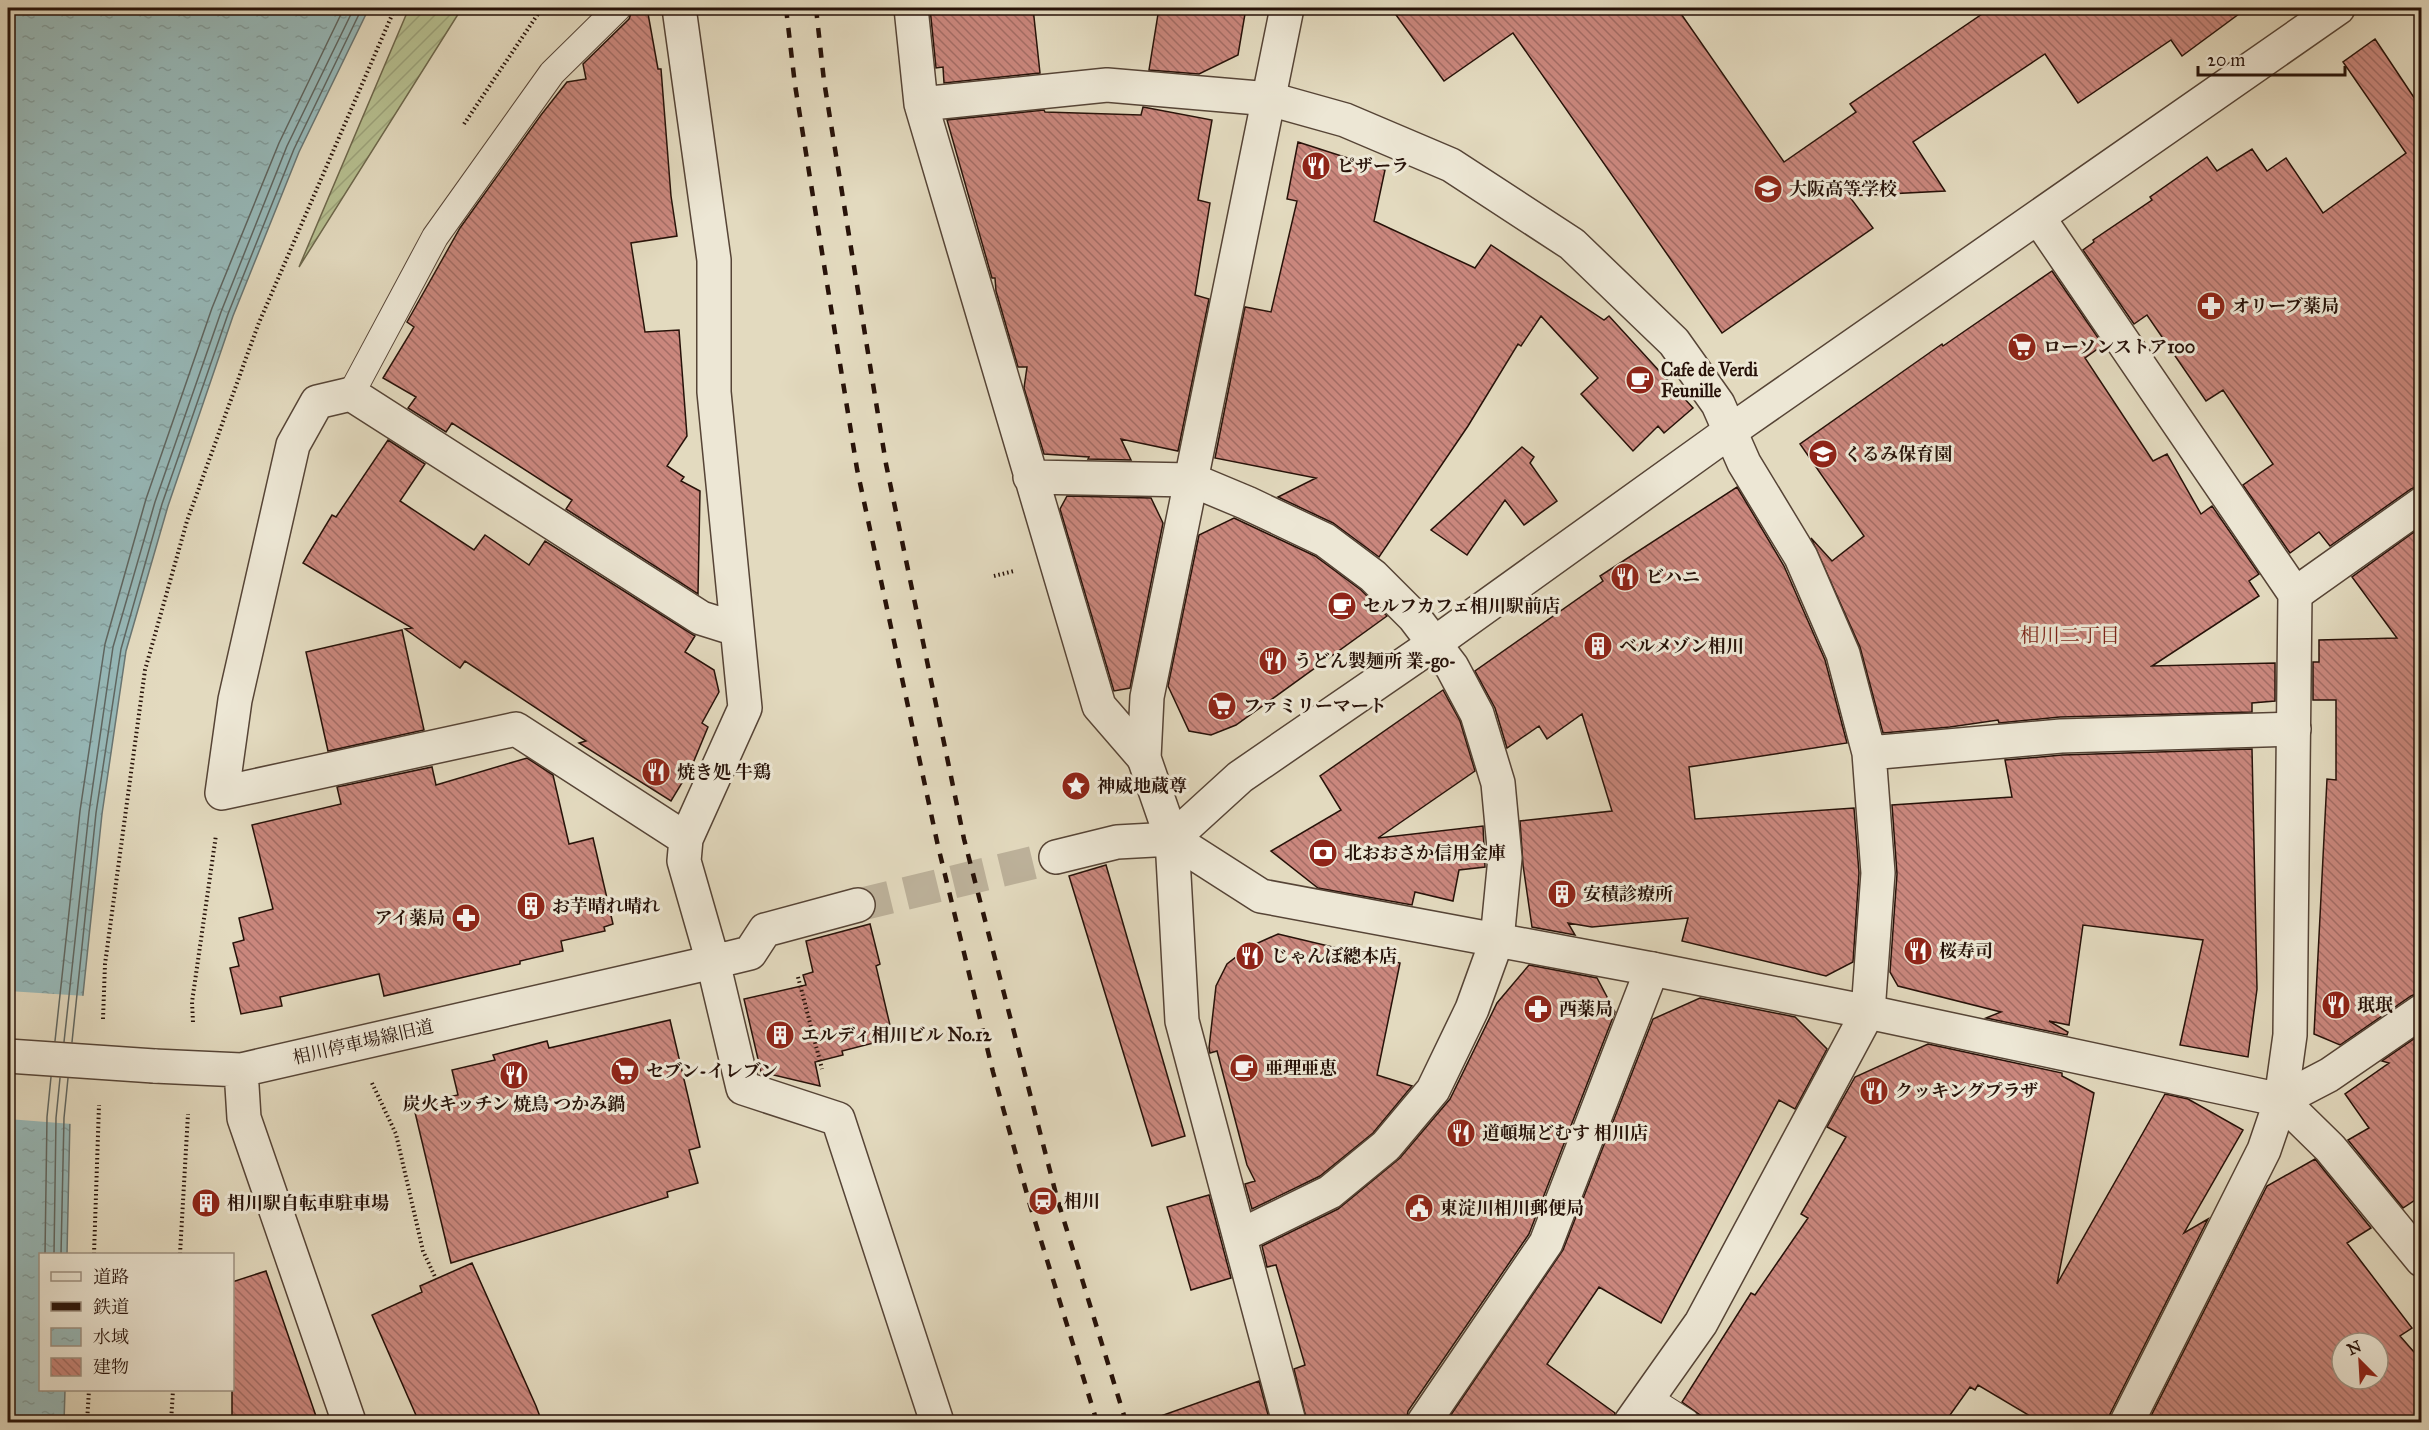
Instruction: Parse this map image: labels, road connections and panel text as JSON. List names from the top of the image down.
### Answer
{
  "streets": {
    "street": ["相川停車場線旧道"]
  },
  "districts": ["相川二丁目"],
  "places": {
    "restaurant": [
      "ピザーラ",
      "ビハニ",
      "うどん製麺所 業-go-",
      "焼き処 牛鶏",
      "桜寿司",
      "じゃんぼ總本店",
      "珉珉",
      "炭火キッチン 焼鳥 つかみ鍋",
      "クッキングプラザ",
      "道頓堀どむす 相川店"
    ],
    "school or university": ["大阪高等学校", "くるみ保育園"],
    "pharmacy": ["オリーブ薬局", "アイ薬局", "西薬局"],
    "supermarket": ["ローソンストア100", "ファミリーマート", "セブン-イレブン"],
    "cafe": ["Cafe de Verdi Feunille", "セルフカフェ相川駅前店", "亜理亜恵"],
    "building": [
      "ベルメゾン相川",
      "安積診療所",
      "お芋晴れ晴れ",
      "エルディ相川ビル No.12",
      "相川駅自転車駐車場"
    ],
    "place": ["神威地蔵尊"],
    "bank": ["北おおさか信用金庫"],
    "station": ["相川"],
    "public building": ["東淀川相川郵便局"]
  },
  "legend": [
    "道路",
    "鉄道",
    "水域",
    "建物"
  ],
  "scale_bar": "20 m",
  "north": "top left"
}
